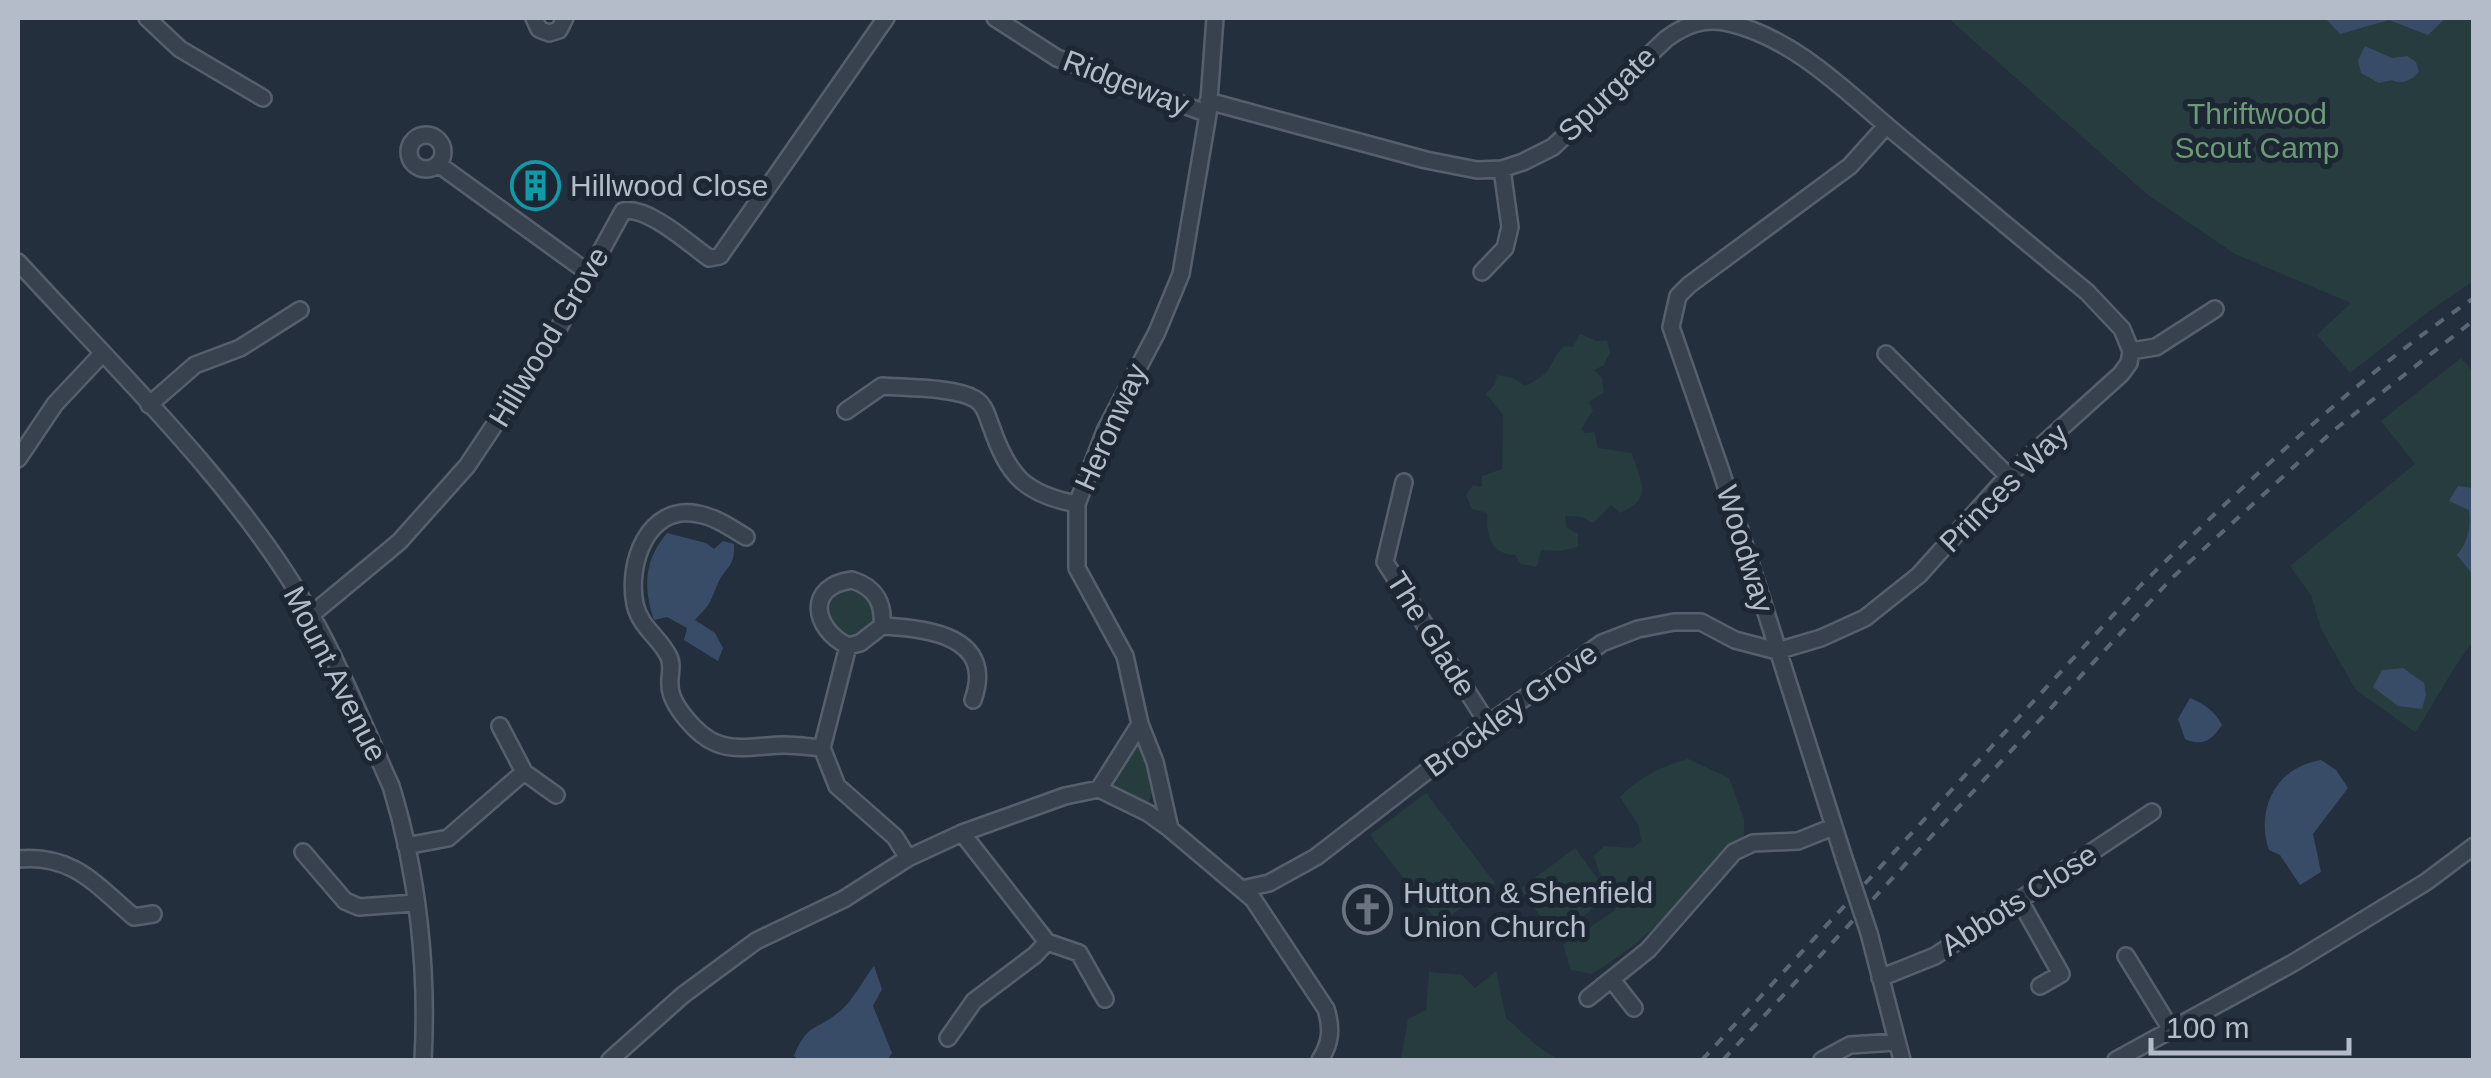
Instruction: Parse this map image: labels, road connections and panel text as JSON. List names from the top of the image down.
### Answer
{
  "streets": {
    "street": [
      "Ridgeway",
      "Spurgate",
      "Hillwood Grove",
      "Heronway",
      "Princes Way",
      "Woodway",
      "The Glade",
      "Mount Avenue",
      "Brockley Grove",
      "Abbots Close"
    ]
  },
  "crossings": [
    ["Ridgeway", "Spurgate"],
    ["Ridgeway", "Heronway"],
    ["Spurgate", "Heronway"],
    ["Spurgate", "Princes Way"],
    ["Spurgate", "Woodway"],
    ["Hillwood Grove", "Mount Avenue"],
    ["Princes Way", "Woodway"],
    ["Princes Way", "Brockley Grove"],
    ["Woodway", "Brockley Grove"],
    ["Woodway", "Abbots Close"],
    ["The Glade", "Brockley Grove"]
  ],
  "parks": ["Thriftwood Scout Camp"],
  "places": {
    "building": ["Hillwood Close"],
    "church": ["Hutton & Shenfield Union Church"]
  },
  "scale_bar": "100 m"
}
